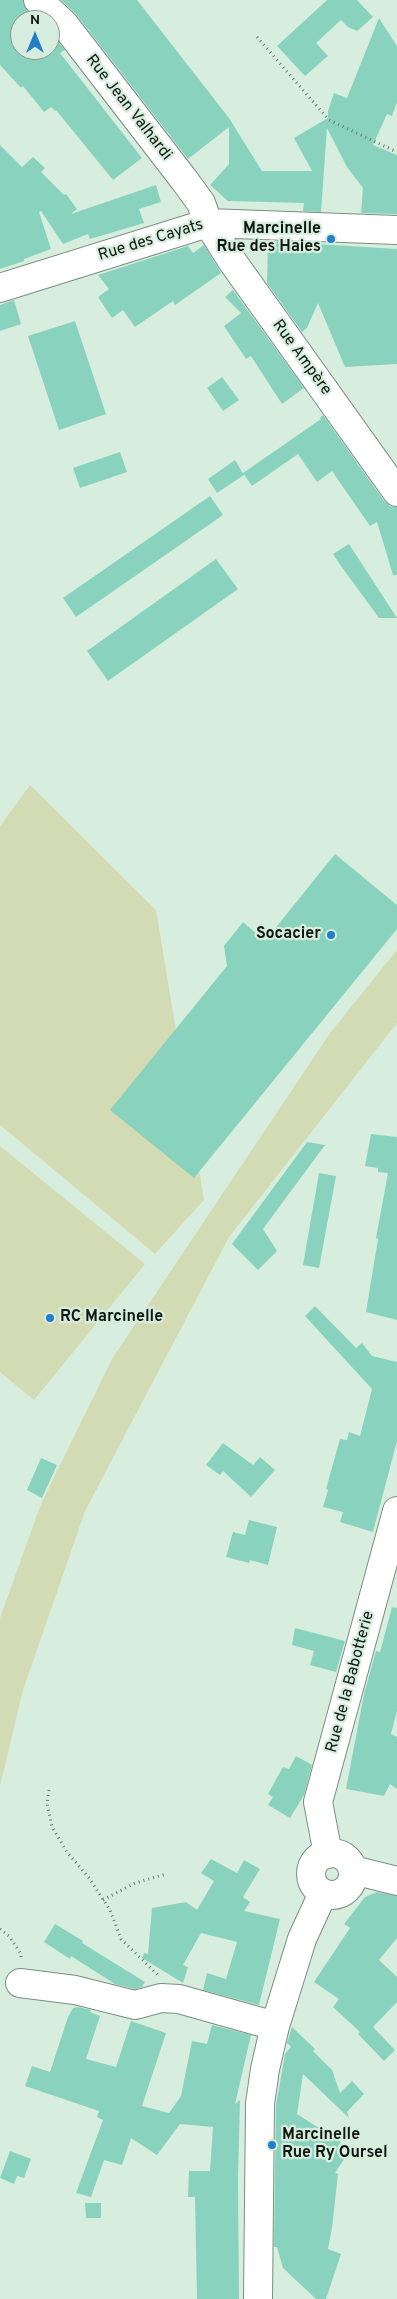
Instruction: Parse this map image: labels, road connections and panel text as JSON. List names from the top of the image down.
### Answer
{
  "streets": {
    "street": [
      "Rue Jean Valhardi",
      "Rue des Cayats",
      "Rue Ampère",
      "Rue de la Babotterie"
    ]
  },
  "crossings": [
    ["Rue Jean Valhardi", "Rue des Cayats"],
    ["Rue Jean Valhardi", "Rue Ampère"],
    ["Rue des Cayats", "Rue Ampère"]
  ],
  "places": [
    "Marcinelle Rue des Haies",
    "Socacier",
    "RC Marcinelle",
    "Marcinelle Rue Ry Oursel"
  ],
  "north": "top"
}
